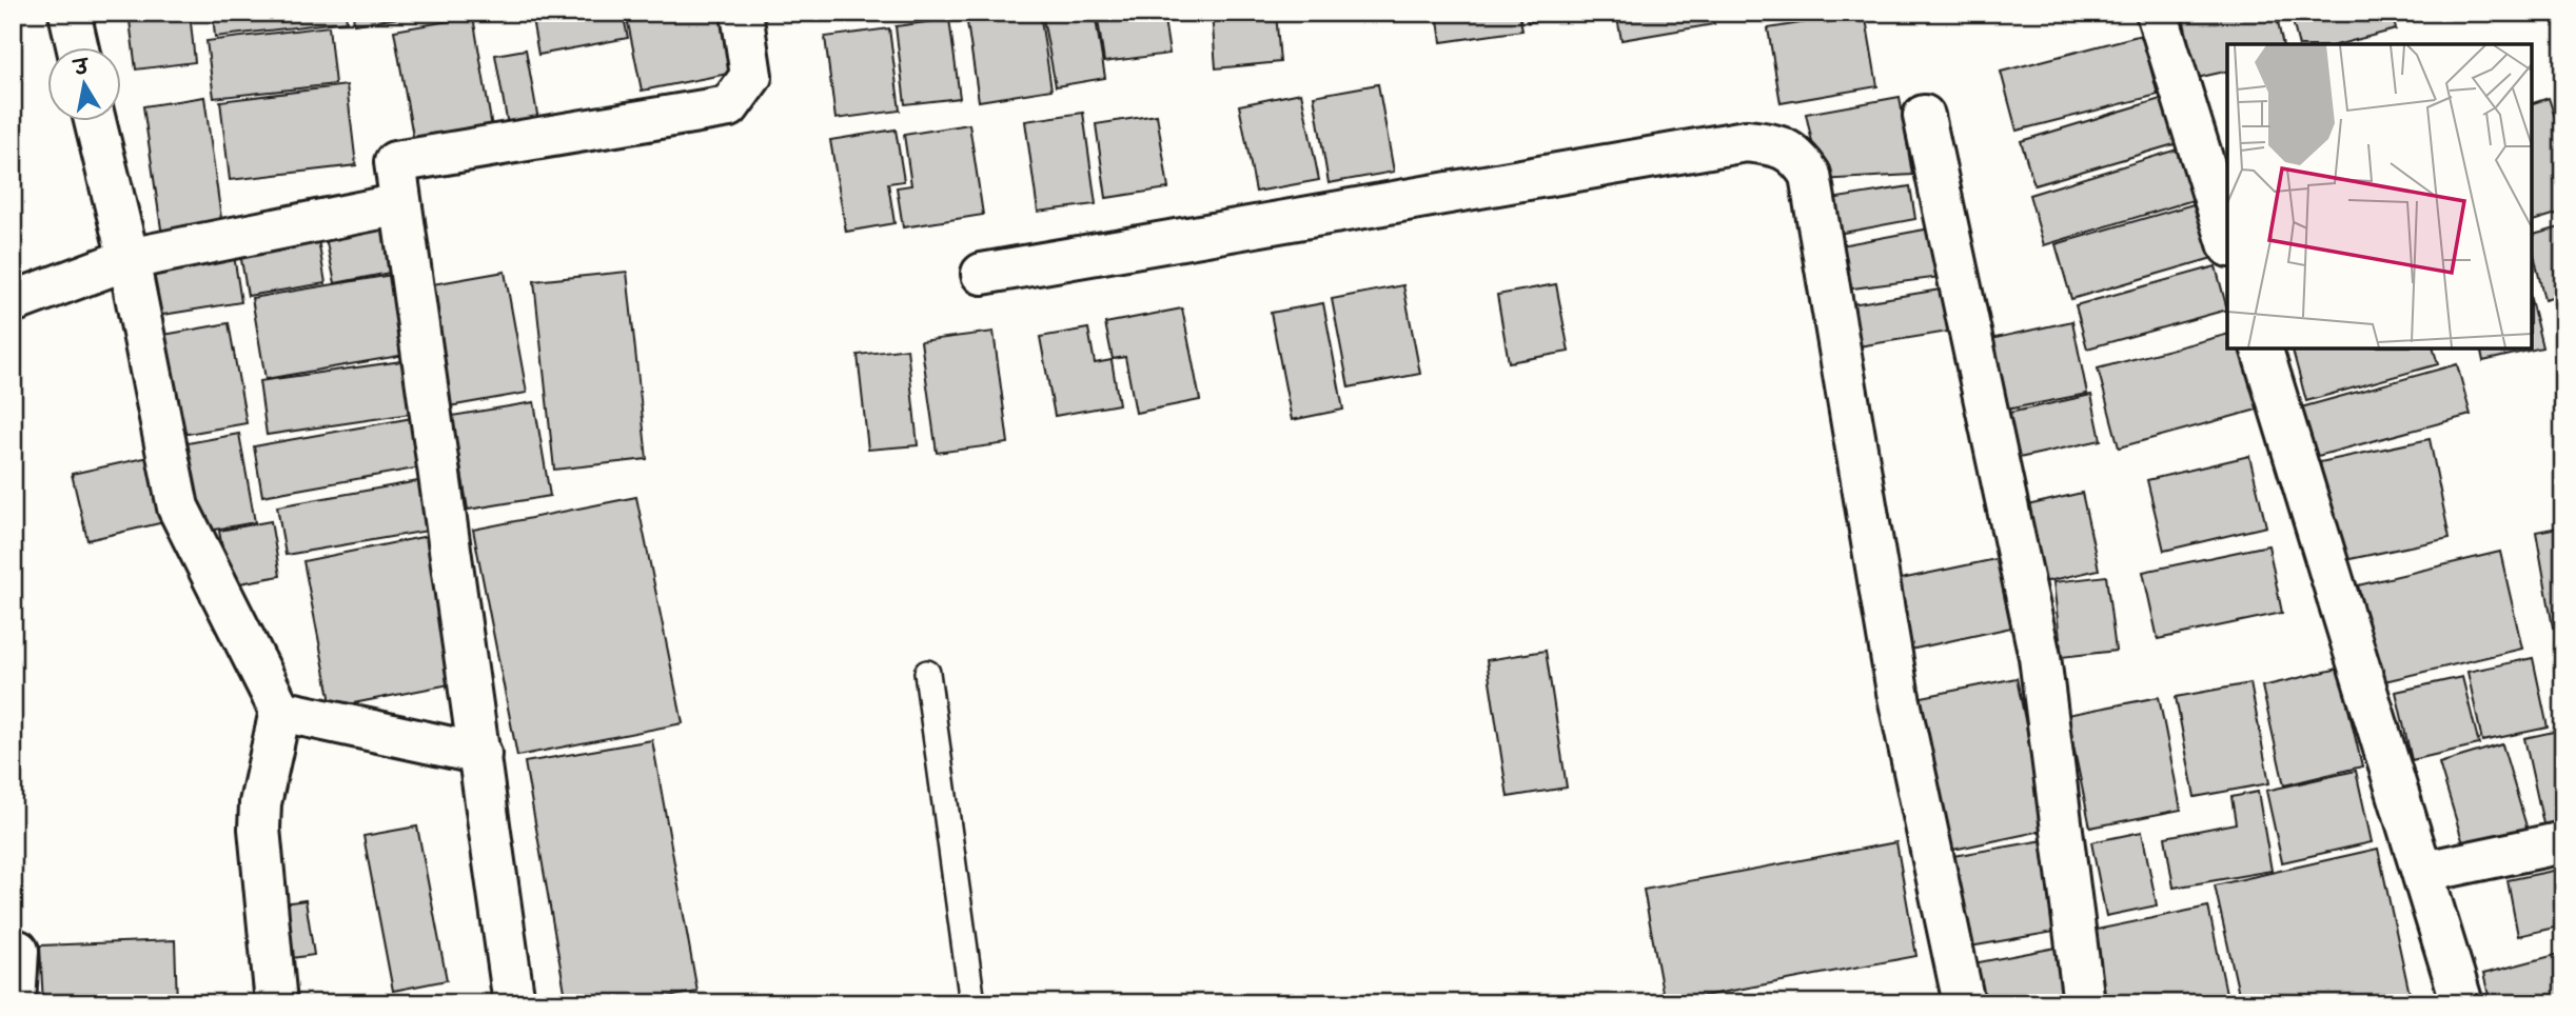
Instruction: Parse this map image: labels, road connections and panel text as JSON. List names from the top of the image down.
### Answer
{
  "north": "top"
}
